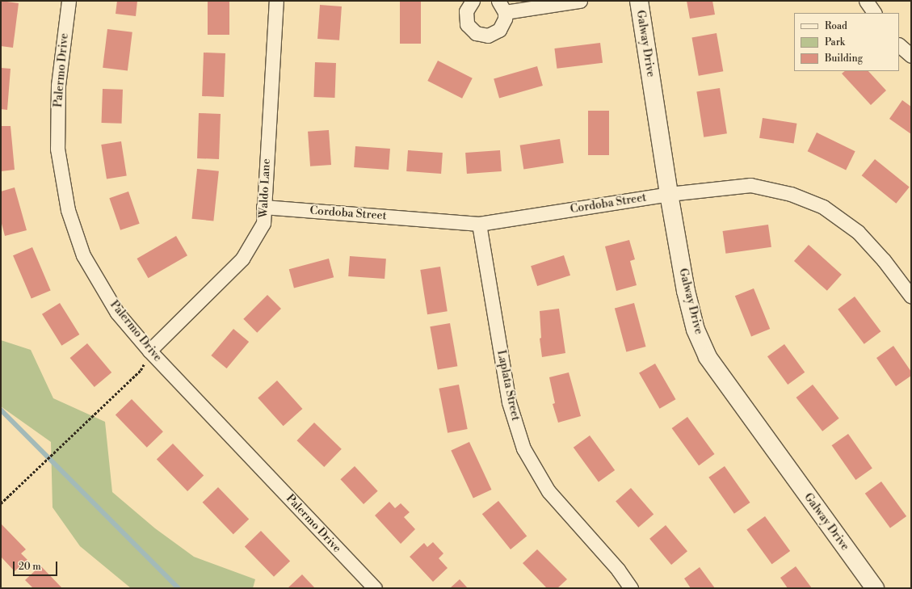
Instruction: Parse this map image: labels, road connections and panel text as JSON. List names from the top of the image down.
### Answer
{
  "streets": {
    "street": [
      "Galway Drive",
      "Palermo Drive",
      "Waldo Lane",
      "Cordoba Street",
      "Laplata Street"
    ]
  },
  "crossings": [
    ["Galway Drive", "Cordoba Street"],
    ["Palermo Drive", "Waldo Lane"],
    ["Waldo Lane", "Cordoba Street"],
    ["Cordoba Street", "Laplata Street"]
  ],
  "legend": ["Road", "Park", "Building"],
  "scale_bar": "20 m"
}
